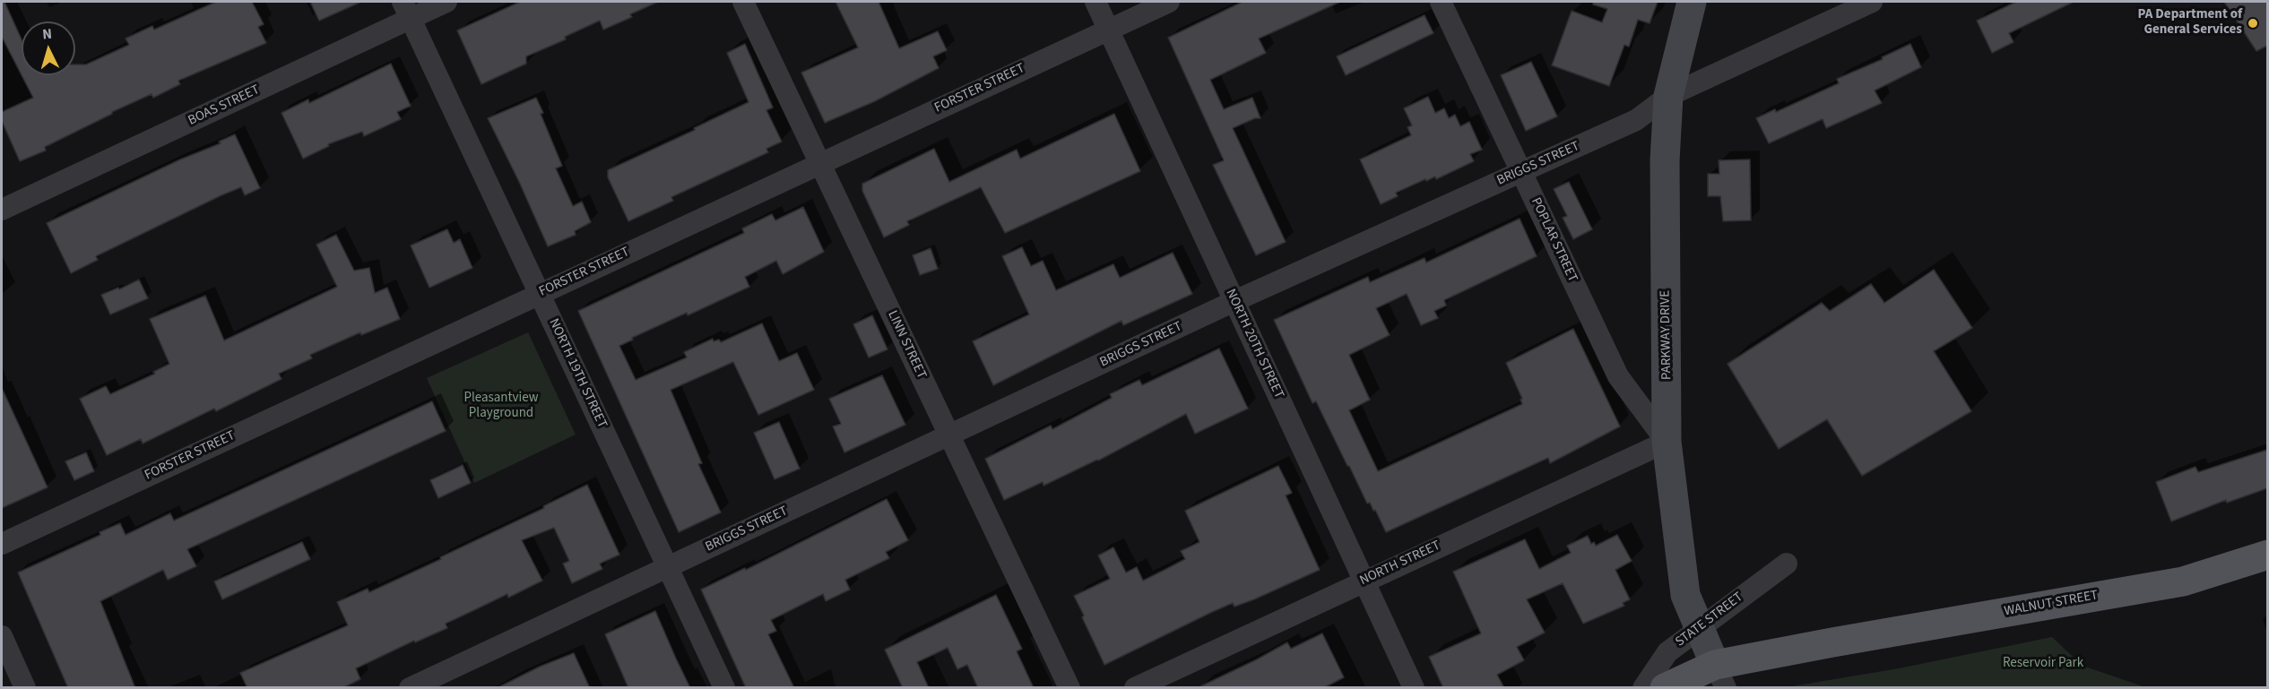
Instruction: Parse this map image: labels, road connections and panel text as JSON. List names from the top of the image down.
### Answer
{
  "streets": {
    "main road": ["WALNUT STREET"],
    "street": [
      "FORSTER STREET",
      "BOAS STREET",
      "BRIGGS STREET",
      "POPLAR STREET",
      "PARKWAY DRIVE",
      "NORTH 20TH STREET",
      "LINN STREET",
      "NORTH 19TH STREET",
      "NORTH STREET",
      "STATE STREET"
    ]
  },
  "crossings": [
    ["FORSTER STREET", "NORTH 20TH STREET"],
    ["FORSTER STREET", "LINN STREET"],
    ["FORSTER STREET", "NORTH 19TH STREET"],
    ["BOAS STREET", "NORTH 19TH STREET"],
    ["BRIGGS STREET", "POPLAR STREET"],
    ["BRIGGS STREET", "PARKWAY DRIVE"],
    ["BRIGGS STREET", "NORTH 20TH STREET"],
    ["BRIGGS STREET", "LINN STREET"],
    ["BRIGGS STREET", "NORTH 19TH STREET"],
    ["POPLAR STREET", "PARKWAY DRIVE"],
    ["POPLAR STREET", "NORTH STREET"],
    ["PARKWAY DRIVE", "NORTH STREET"],
    ["PARKWAY DRIVE", "WALNUT STREET"],
    ["PARKWAY DRIVE", "STATE STREET"],
    ["NORTH 20TH STREET", "NORTH STREET"]
  ],
  "parks": ["Pleasantview Playground", "Reservoir Park"],
  "places": ["PA Department of General Services"],
  "north": "top"
}
